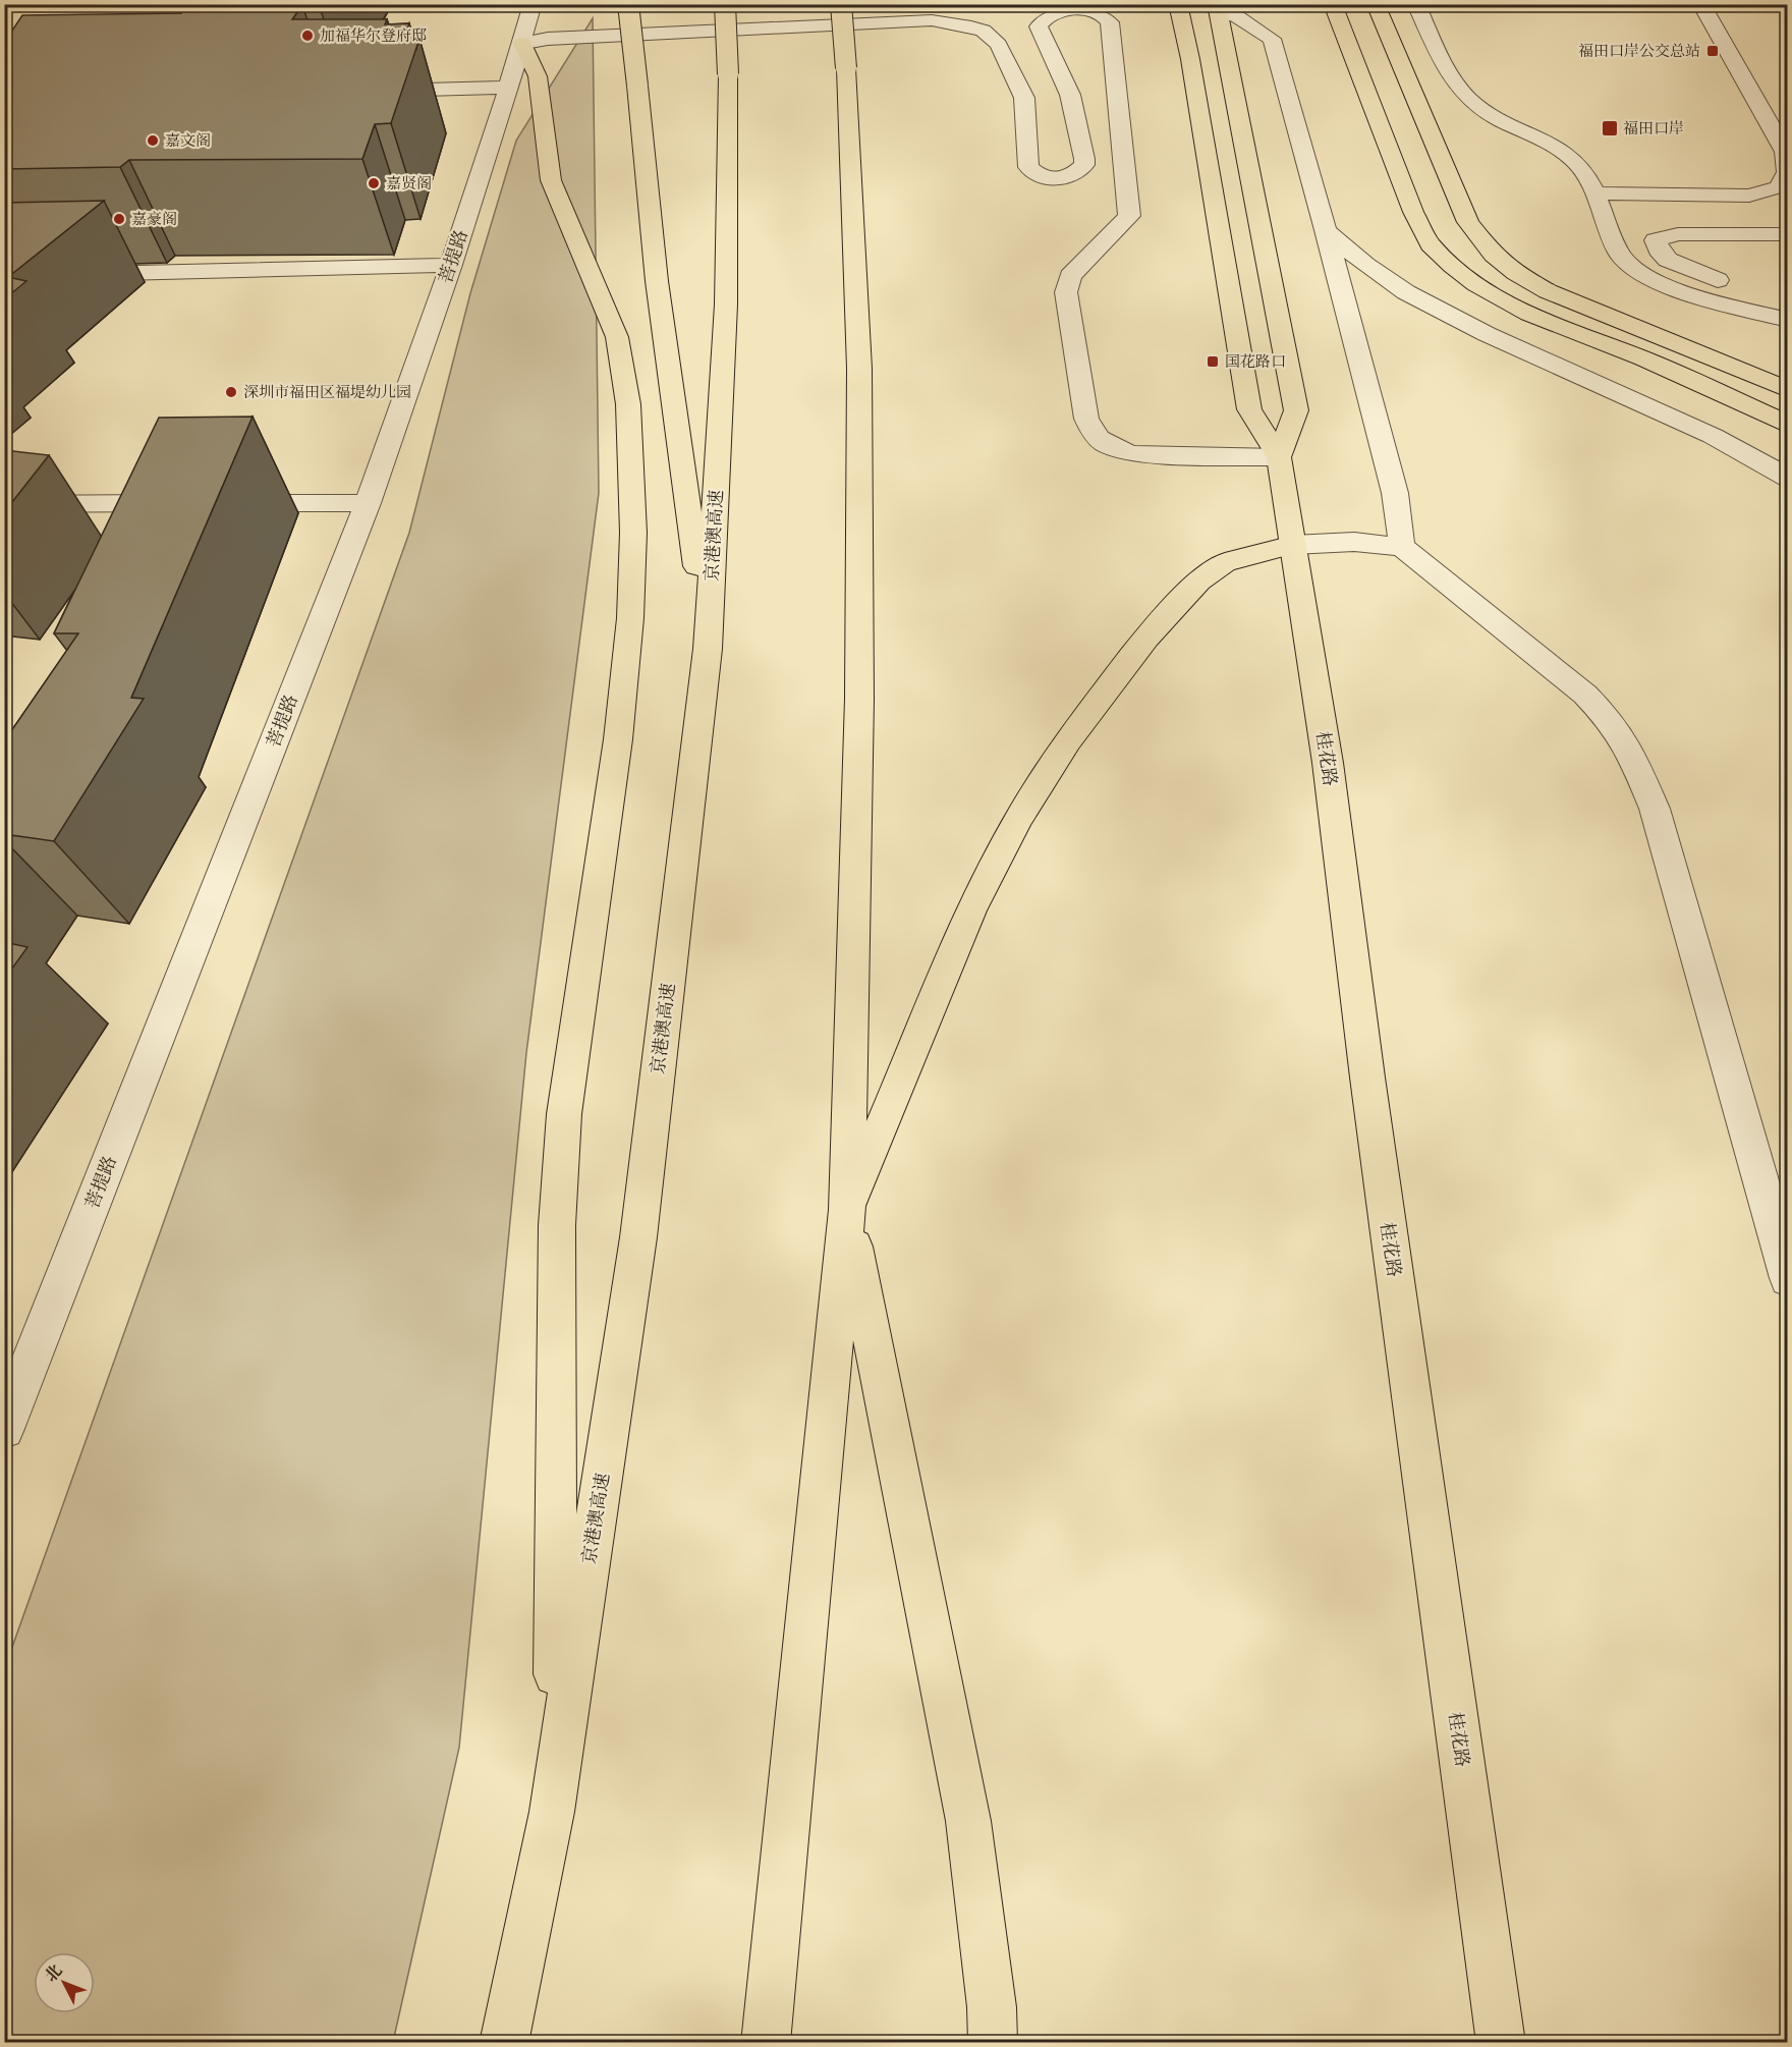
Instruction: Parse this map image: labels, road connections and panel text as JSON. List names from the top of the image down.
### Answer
{
  "streets": {
    "main road": ["京港澳高速", "桂花路"],
    "street": ["菩提路"]
  },
  "places": {
    "other": [
      "加福华尔登府邸",
      "嘉文阁",
      "嘉贤阁",
      "嘉豪阁",
      "深圳市福田区福堤幼儿园"
    ],
    "transit": ["福田口岸公交总站", "福田口岸", "国花路口"]
  },
  "north": "top left"
}
